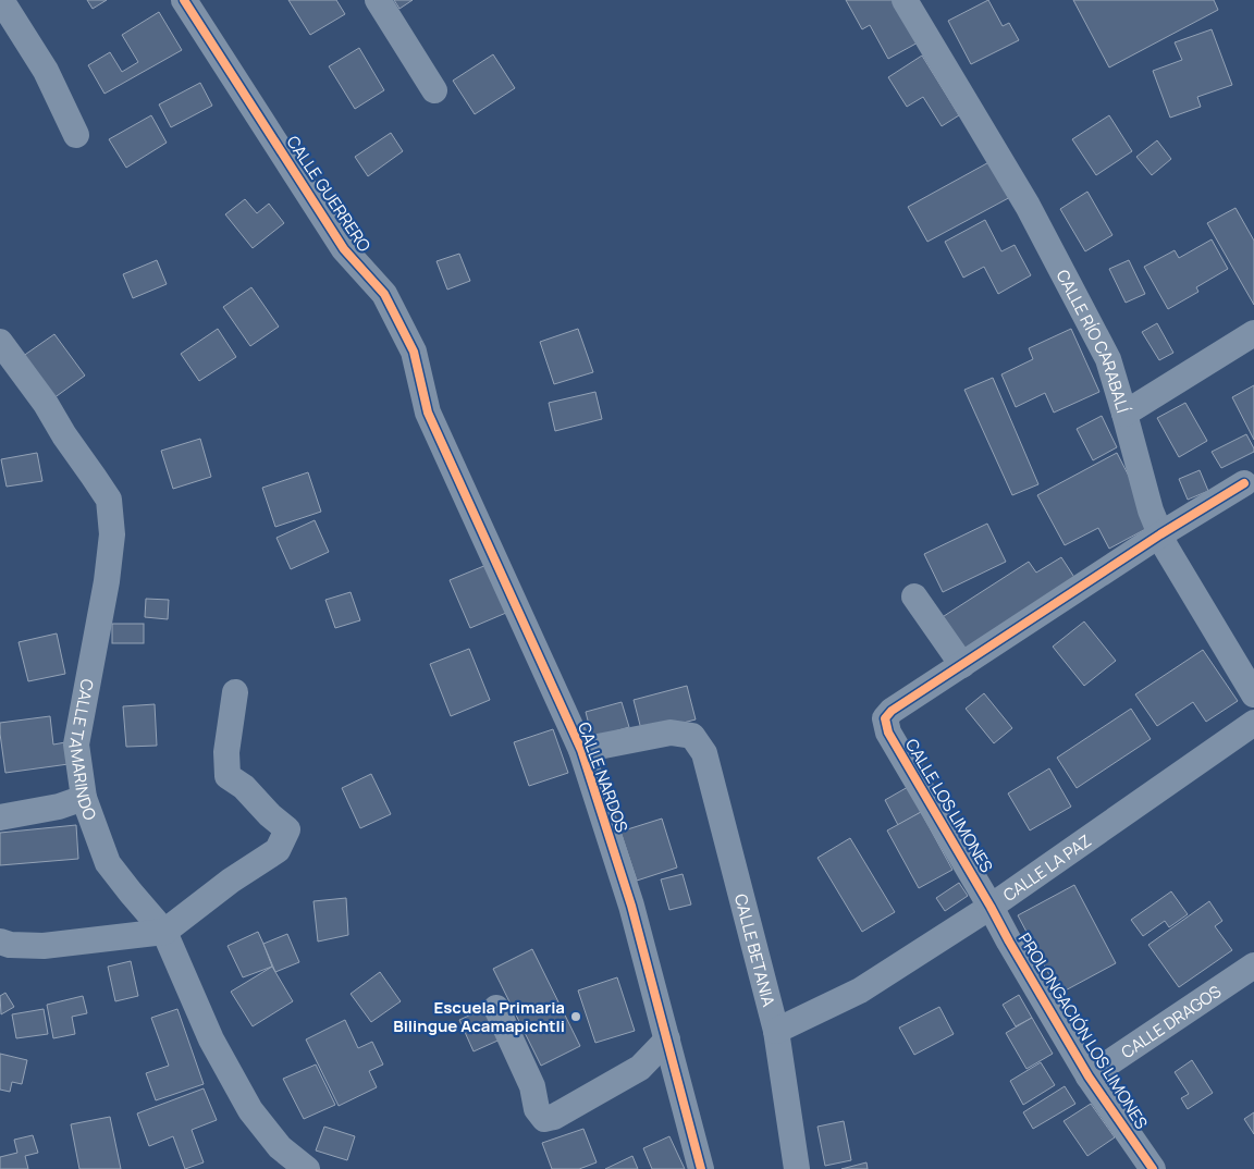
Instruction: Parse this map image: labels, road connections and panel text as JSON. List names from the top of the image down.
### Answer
{
  "streets": {
    "street": [
      "CALLE GUERRERO",
      "CALLE RÍO CARABALÍ",
      "CALLE TAMARINDO",
      "CALLE NARDOS",
      "CALLE LOS LIMONES",
      "CALLE LA PAZ",
      "CALLE BETANIA",
      "CALLE DRAGOS",
      "PROLONGACIÓN LOS LIMONES"
    ]
  },
  "crossings": [
    ["CALLE GUERRERO", "CALLE NARDOS"],
    ["CALLE NARDOS", "CALLE BETANIA"],
    ["CALLE LOS LIMONES", "CALLE LA PAZ"],
    ["CALLE LOS LIMONES", "PROLONGACIÓN LOS LIMONES"],
    ["CALLE LA PAZ", "CALLE BETANIA"],
    ["CALLE LA PAZ", "PROLONGACIÓN LOS LIMONES"],
    ["CALLE DRAGOS", "PROLONGACIÓN LOS LIMONES"]
  ],
  "places": ["Escuela Primaria Bilingue Acamapichtli"]
}
